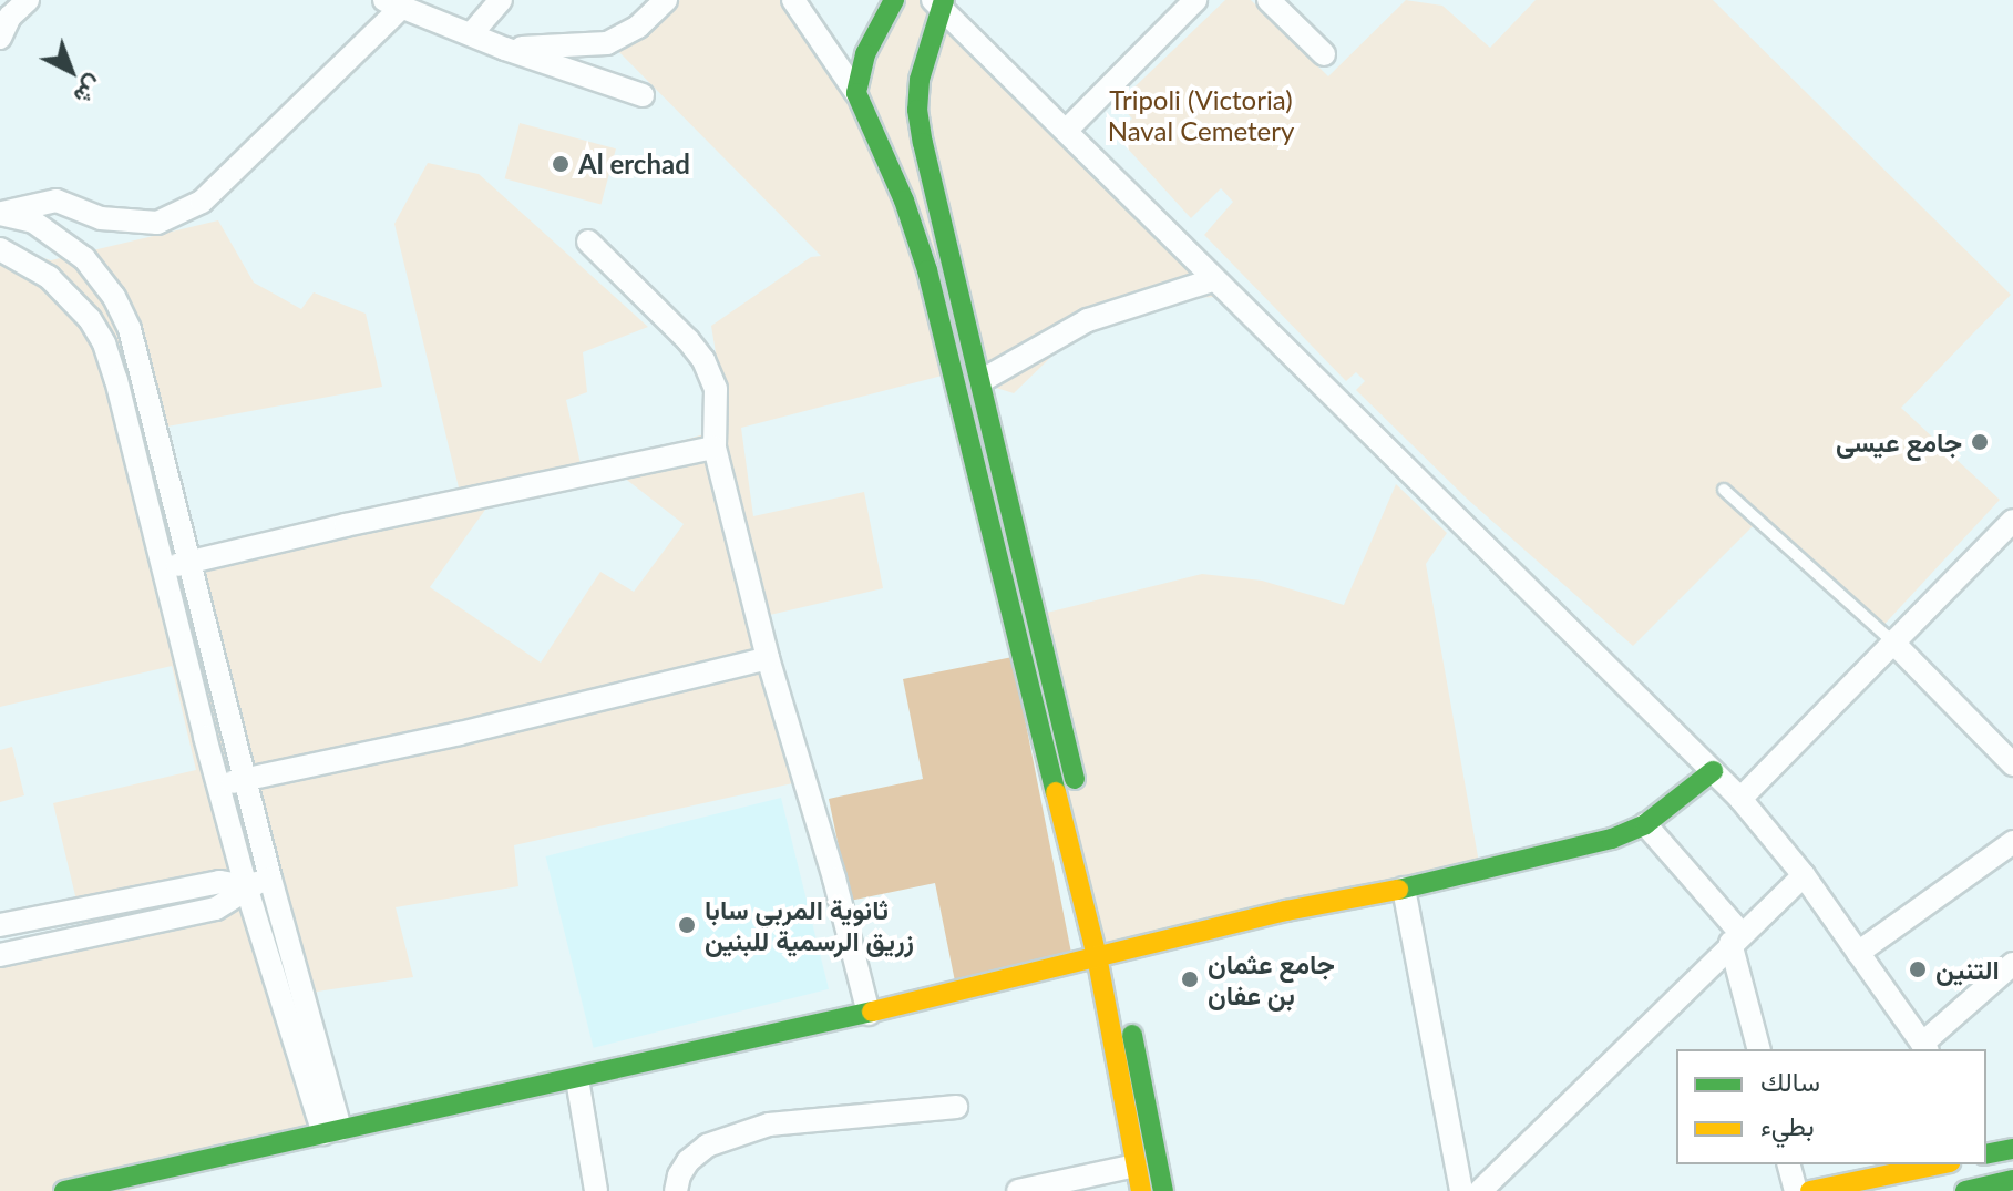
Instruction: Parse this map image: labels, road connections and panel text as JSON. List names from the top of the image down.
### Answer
{
  "parks": ["Tripoli (Victoria) Naval Cemetery"],
  "places": [
    "Al erchad",
    "جامع عيسى",
    "ثانوية المربي سابا زريق الرسمية للبنين",
    "التنين",
    "جامع عثمان بن عفان"
  ],
  "legend": ["سالك", "بطيء"],
  "north": "bottom right"
}
